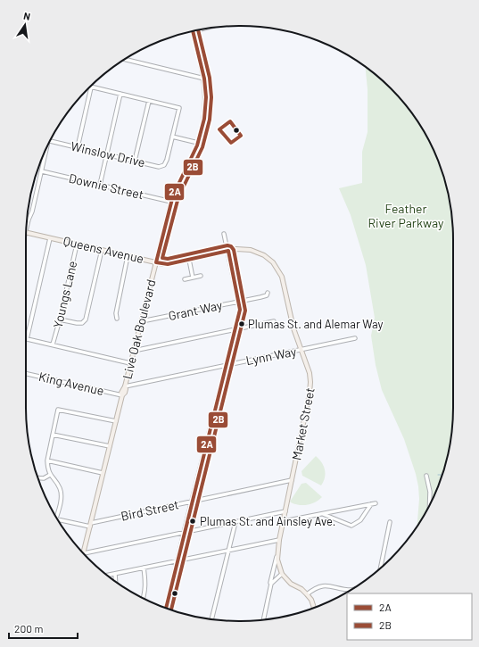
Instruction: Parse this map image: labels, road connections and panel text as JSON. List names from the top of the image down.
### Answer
{
  "streets": {
    "main road": ["Queens Avenue", "Live Oak Boulevard", "Market Street"],
    "street": [
      "Winslow Drive",
      "Downie Street",
      "Youngs Lane",
      "Grant Way",
      "Lynn Way",
      "King Avenue",
      "Bird Street"
    ]
  },
  "crossings": [
    ["Downie Street", "Live Oak Boulevard"],
    ["Queens Avenue", "Youngs Lane"],
    ["Queens Avenue", "Live Oak Boulevard"],
    ["Queens Avenue", "Market Street"],
    ["Grant Way", "Live Oak Boulevard"],
    ["Live Oak Boulevard", "Lynn Way"],
    ["Live Oak Boulevard", "King Avenue"],
    ["Live Oak Boulevard", "Bird Street"],
    ["Lynn Way", "Market Street"],
    ["Market Street", "Bird Street"]
  ],
  "parks": ["Feather River Parkway"],
  "places": ["Plumas St. and Alemar Way", "Plumas St. and Ainsley Ave."],
  "lines": ["transit line 2B", "transit line 2A"],
  "legend": ["2A", "2B"],
  "scale_bar": "200 m",
  "north": "top"
}
